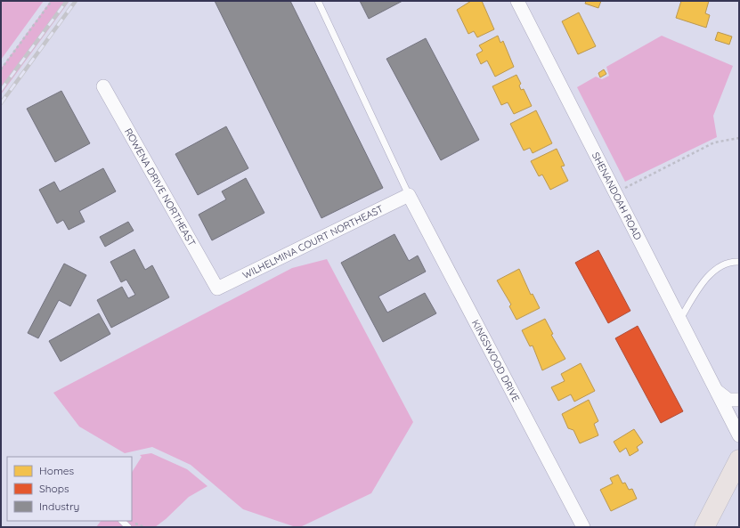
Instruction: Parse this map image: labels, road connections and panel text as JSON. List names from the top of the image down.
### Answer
{
  "streets": {
    "street": [
      "ROWENA DRIVE NORTHEAST",
      "SHENANDOAH ROAD",
      "WILHELMINA COURT NORTHEAST",
      "KINGSWOOD DRIVE"
    ]
  },
  "crossings": [
    ["ROWENA DRIVE NORTHEAST", "WILHELMINA COURT NORTHEAST"],
    ["WILHELMINA COURT NORTHEAST", "KINGSWOOD DRIVE"]
  ],
  "legend": ["Homes", "Shops", "Industry"]
}
